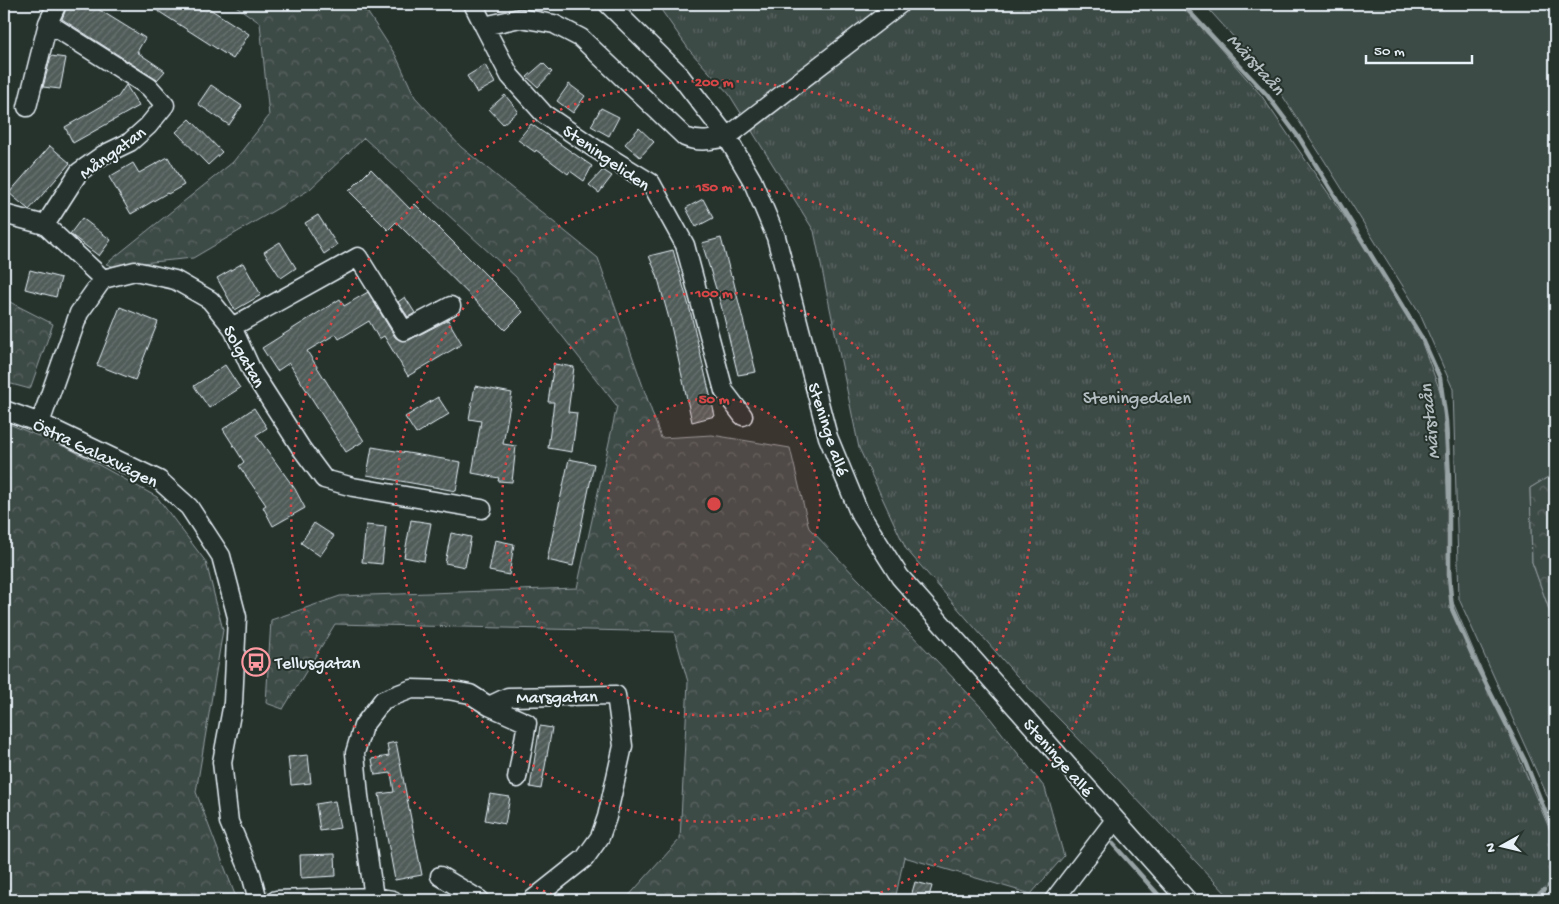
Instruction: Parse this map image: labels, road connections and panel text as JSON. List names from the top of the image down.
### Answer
{
  "streets": {
    "street": [
      "Mångatan",
      "Steningeliden",
      "Solgatan",
      "Steninge allé",
      "Östra Galaxvägen",
      "Marsgatan"
    ]
  },
  "water": ["Märstaån"],
  "parks": ["Steningedalen"],
  "places": {
    "bus stop": ["Tellusgatan"]
  },
  "scale_bar": "50 m",
  "north": "left",
  "rings": [
    "200 m",
    "150 m",
    "100 m",
    "50 m"
  ]
}
